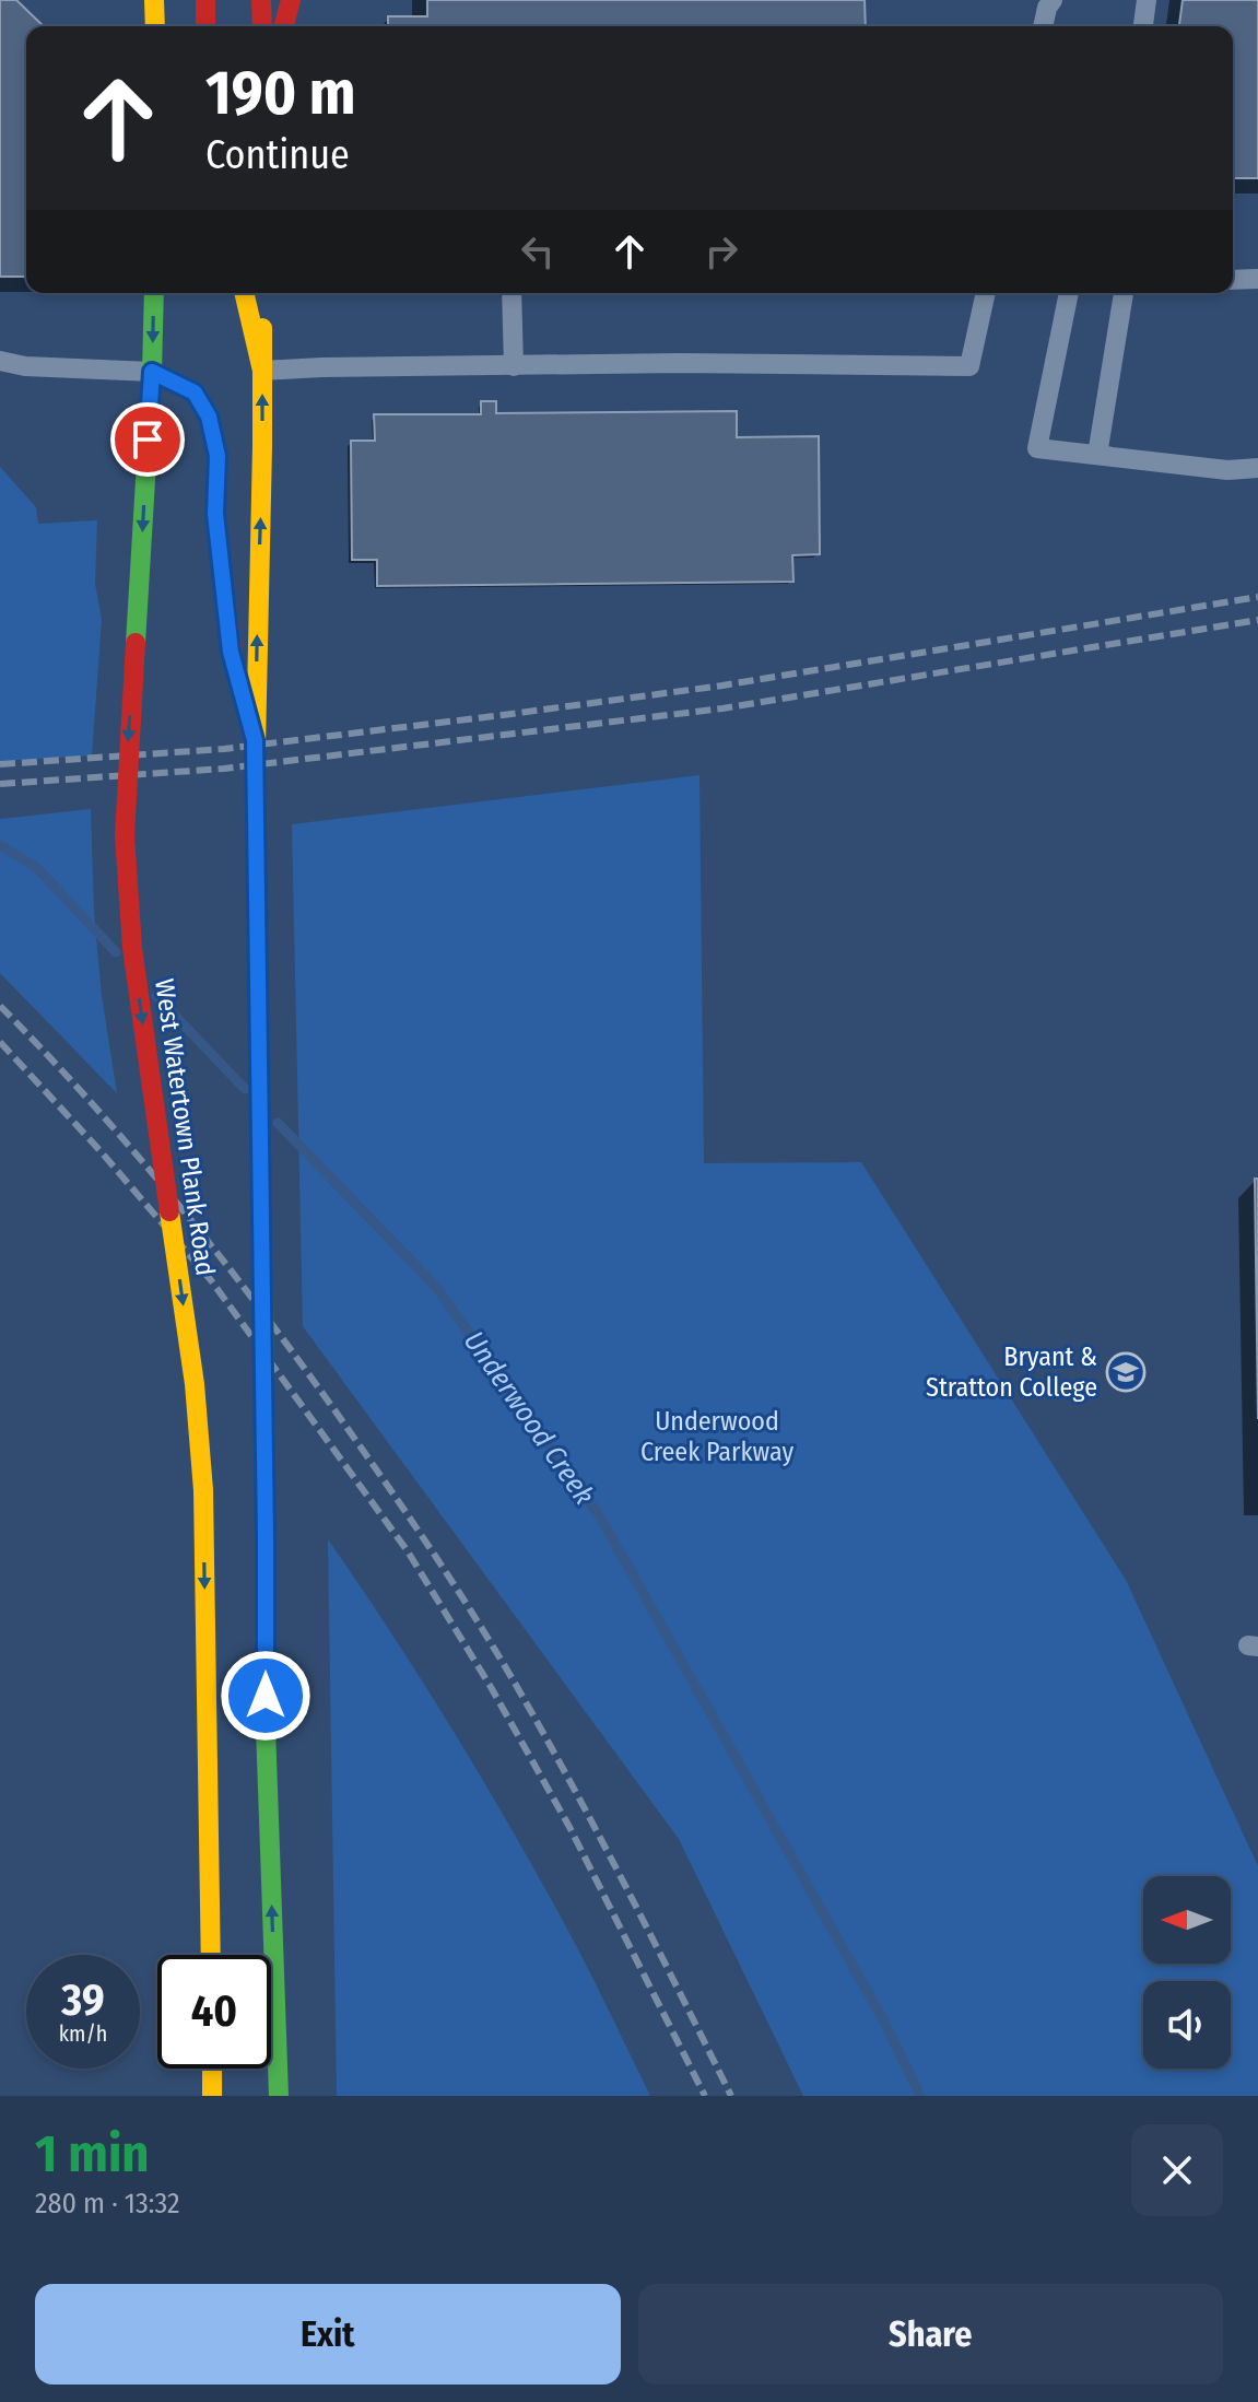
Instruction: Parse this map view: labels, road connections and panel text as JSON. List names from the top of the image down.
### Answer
{
  "streets": {
    "street": ["West Watertown Plank Road"]
  },
  "water": ["Underwood Creek"],
  "parks": ["Underwood Creek Parkway"],
  "places": {
    "school or university": ["Bryant & Stratton College"]
  },
  "north": "left",
  "page": {
    "turn": ["190 m", "Continue"],
    "speed": "39 km/h",
    "limit": "40",
    "heading": ["1 min", "280 m · 13:32"],
    "buttons": ["Exit", "Share"]
  }
}
